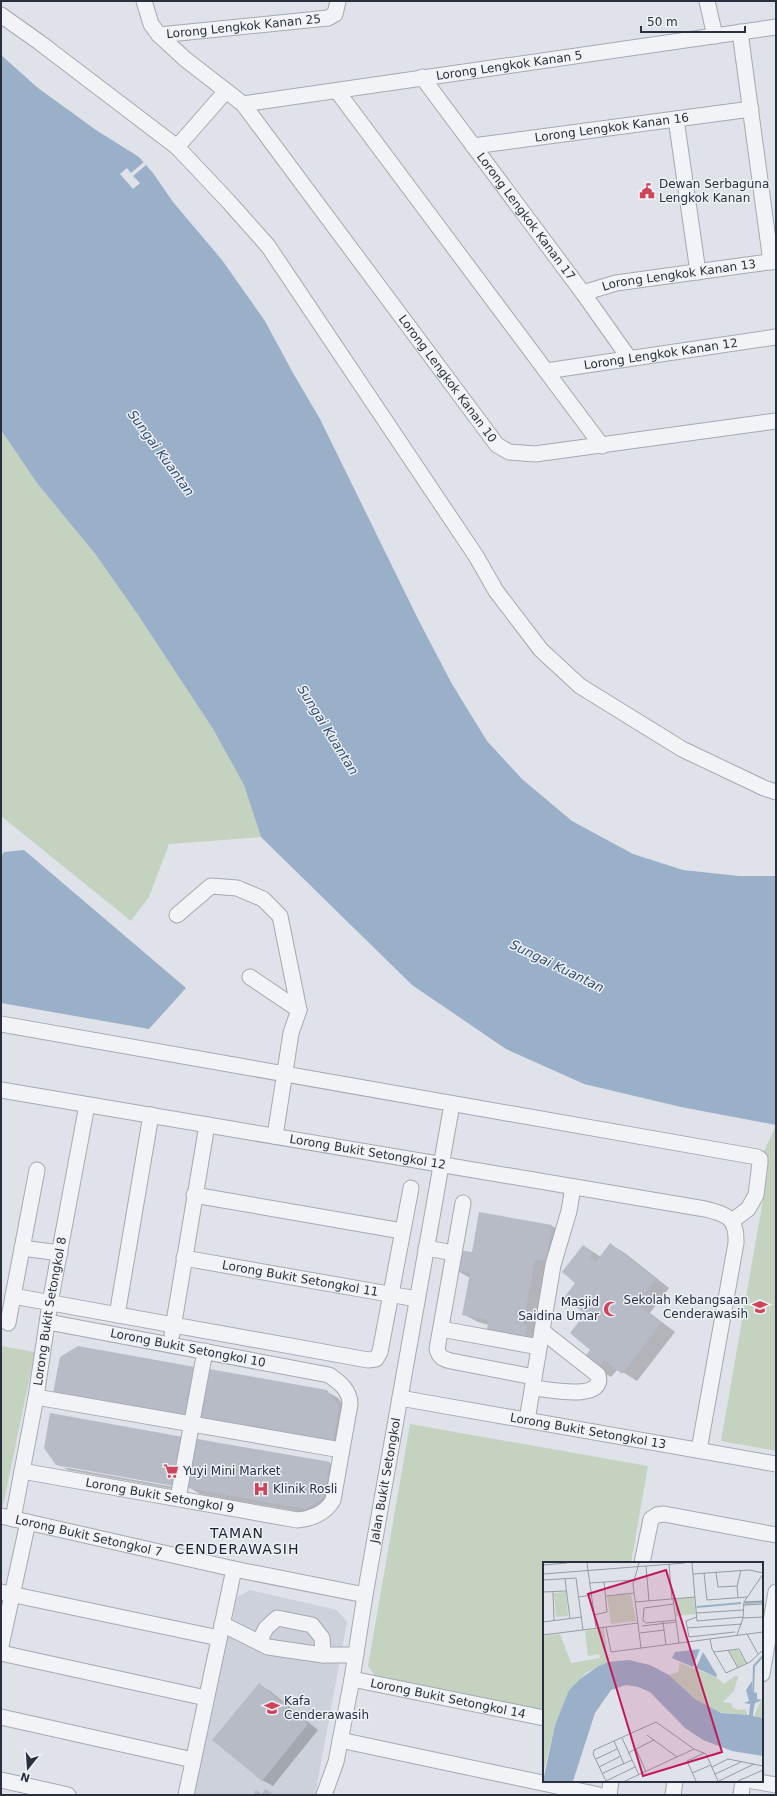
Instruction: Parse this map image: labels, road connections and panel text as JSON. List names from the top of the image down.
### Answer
{
  "streets": {
    "street": [
      "Lorong Lengkok Kanan 25",
      "Lorong Lengkok Kanan 5",
      "Lorong Lengkok Kanan 16",
      "Lorong Lengkok Kanan 17",
      "Lorong Lengkok Kanan 13",
      "Lorong Lengkok Kanan 12",
      "Lorong Lengkok Kanan 10",
      "Lorong Bukit Setongkol 12",
      "Lorong Bukit Setongkol 11",
      "Lorong Bukit Setongkol 8",
      "Lorong Bukit Setongkol 10",
      "Lorong Bukit Setongkol 13",
      "Jalan Bukit Setongkol",
      "Lorong Bukit Setongkol 9",
      "Lorong Bukit Setongkol 7",
      "Lorong Bukit Setongkol 14"
    ]
  },
  "crossings": [
    ["Lorong Lengkok Kanan 25", "Lorong Lengkok Kanan 10"],
    ["Lorong Lengkok Kanan 5", "Lorong Lengkok Kanan 17"],
    ["Lorong Lengkok Kanan 5", "Lorong Lengkok Kanan 10"],
    ["Lorong Lengkok Kanan 16", "Lorong Lengkok Kanan 17"],
    ["Lorong Lengkok Kanan 17", "Lorong Lengkok Kanan 13"],
    ["Lorong Lengkok Kanan 17", "Lorong Lengkok Kanan 12"],
    ["Lorong Bukit Setongkol 12", "Lorong Bukit Setongkol 8"],
    ["Lorong Bukit Setongkol 12", "Jalan Bukit Setongkol"],
    ["Lorong Bukit Setongkol 11", "Jalan Bukit Setongkol"],
    ["Lorong Bukit Setongkol 8", "Lorong Bukit Setongkol 10"],
    ["Lorong Bukit Setongkol 8", "Lorong Bukit Setongkol 9"],
    ["Lorong Bukit Setongkol 8", "Lorong Bukit Setongkol 7"],
    ["Lorong Bukit Setongkol 10", "Lorong Bukit Setongkol 9"],
    ["Lorong Bukit Setongkol 13", "Jalan Bukit Setongkol"],
    ["Jalan Bukit Setongkol", "Lorong Bukit Setongkol 7"],
    ["Jalan Bukit Setongkol", "Lorong Bukit Setongkol 14"]
  ],
  "districts": ["TAMAN CENDERAWASIH"],
  "water": ["Sungai Kuantan"],
  "places": {
    "public building": ["Dewan Serbaguna Lengkok Kanan"],
    "school or university": ["Sekolah Kebangsaan Cenderawasih", "Kafa Cenderawasih"],
    "mosque": ["Masjid Saidina Umar"],
    "supermarket": ["Yuyi Mini Market"],
    "hospital": ["Klinik Rosli"]
  },
  "scale_bar": "50 m",
  "north": "bottom"
}
